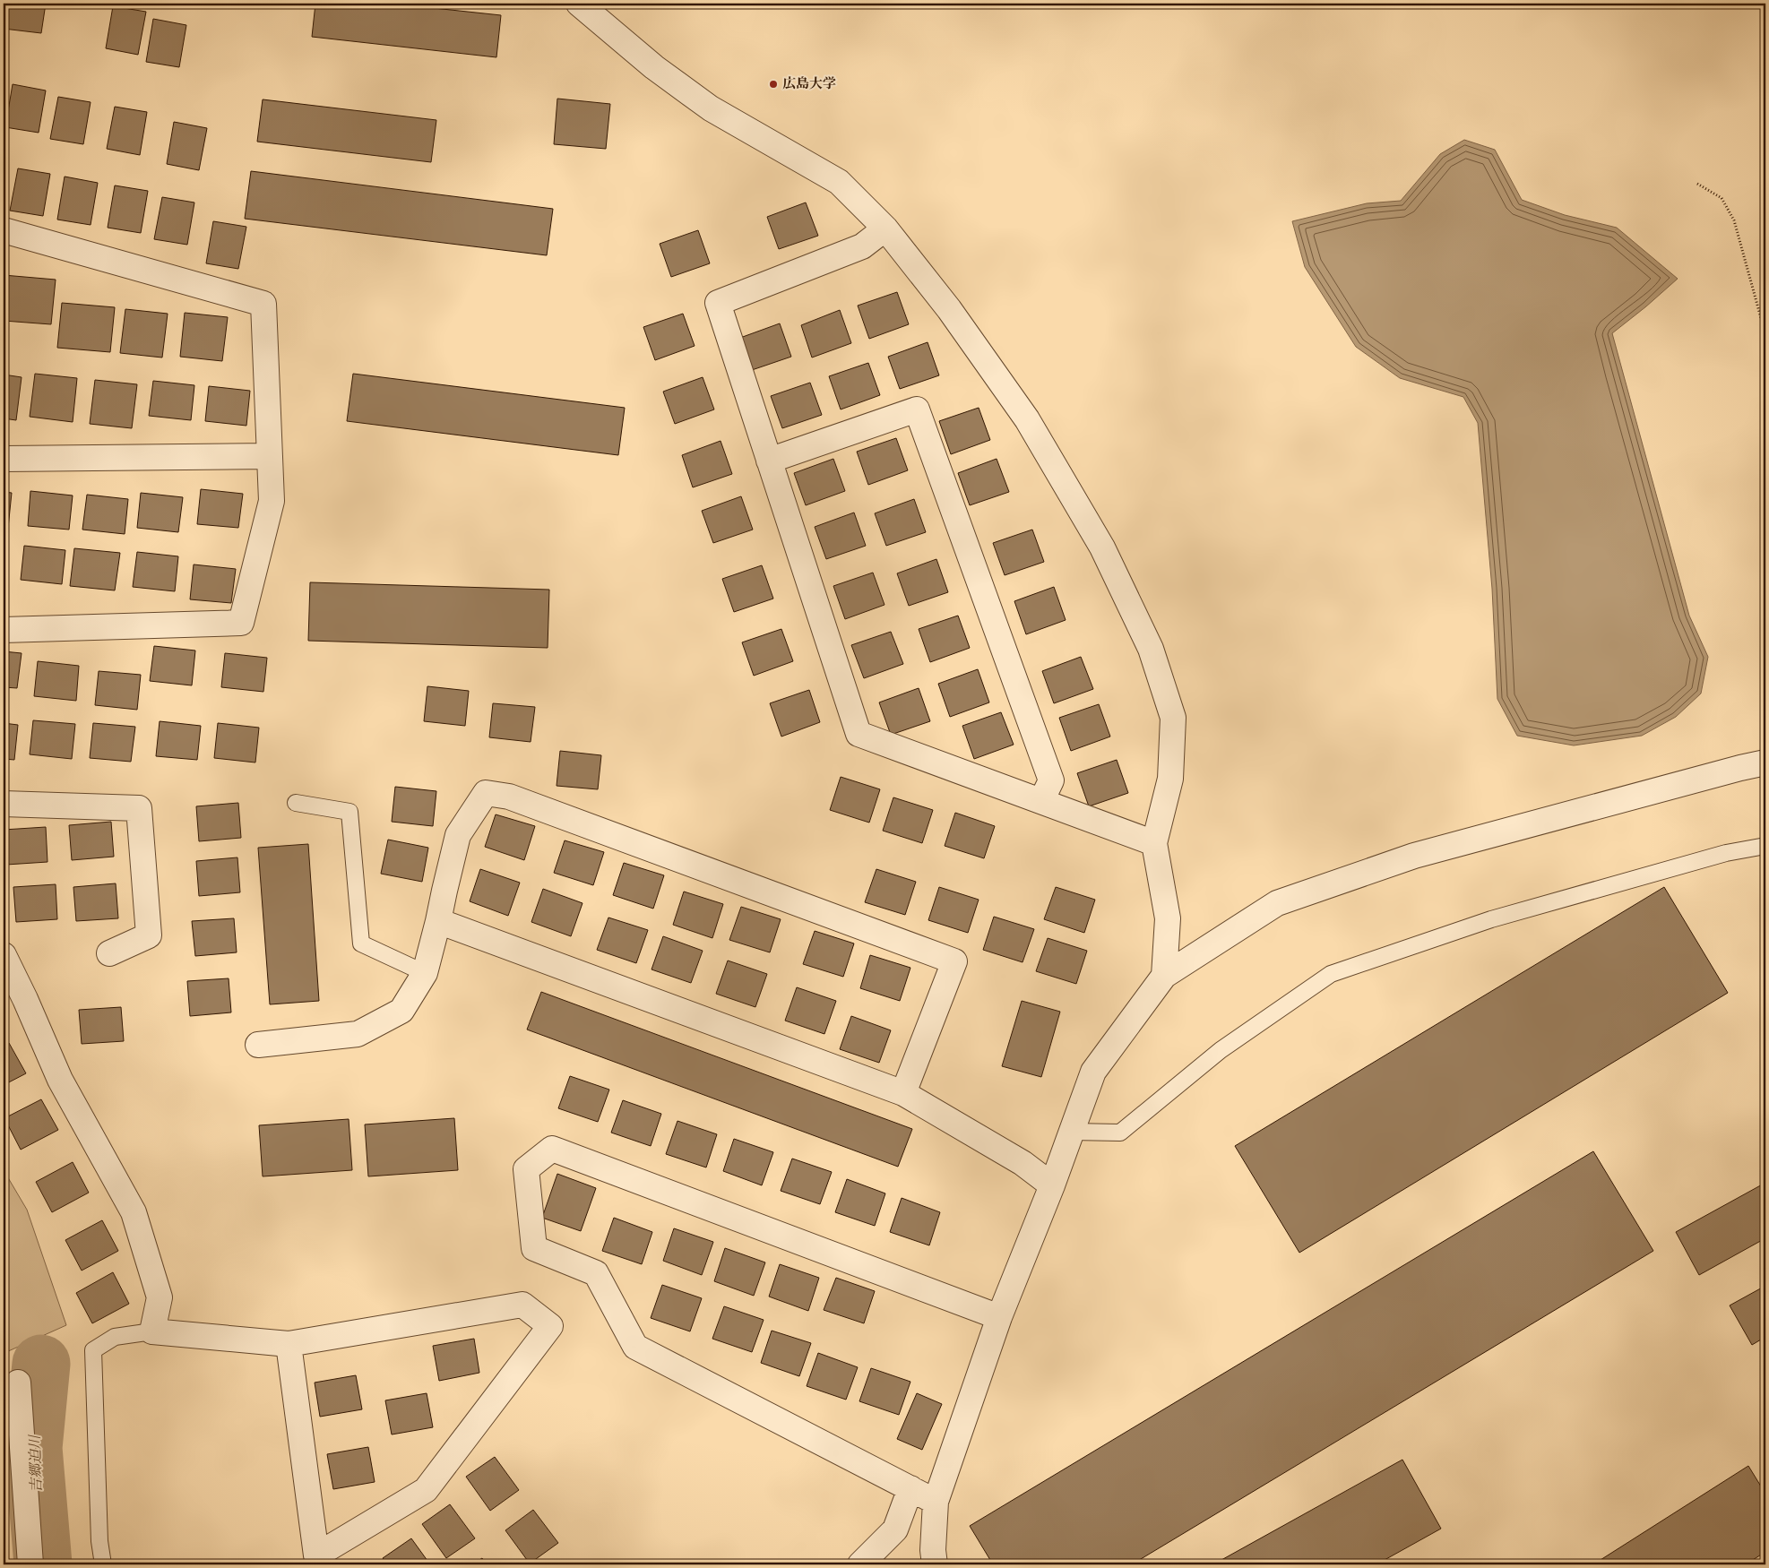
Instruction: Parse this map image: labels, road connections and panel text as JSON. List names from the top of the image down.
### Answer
{
  "water": ["吉郷迫川"],
  "places": ["広島大学"]
}
